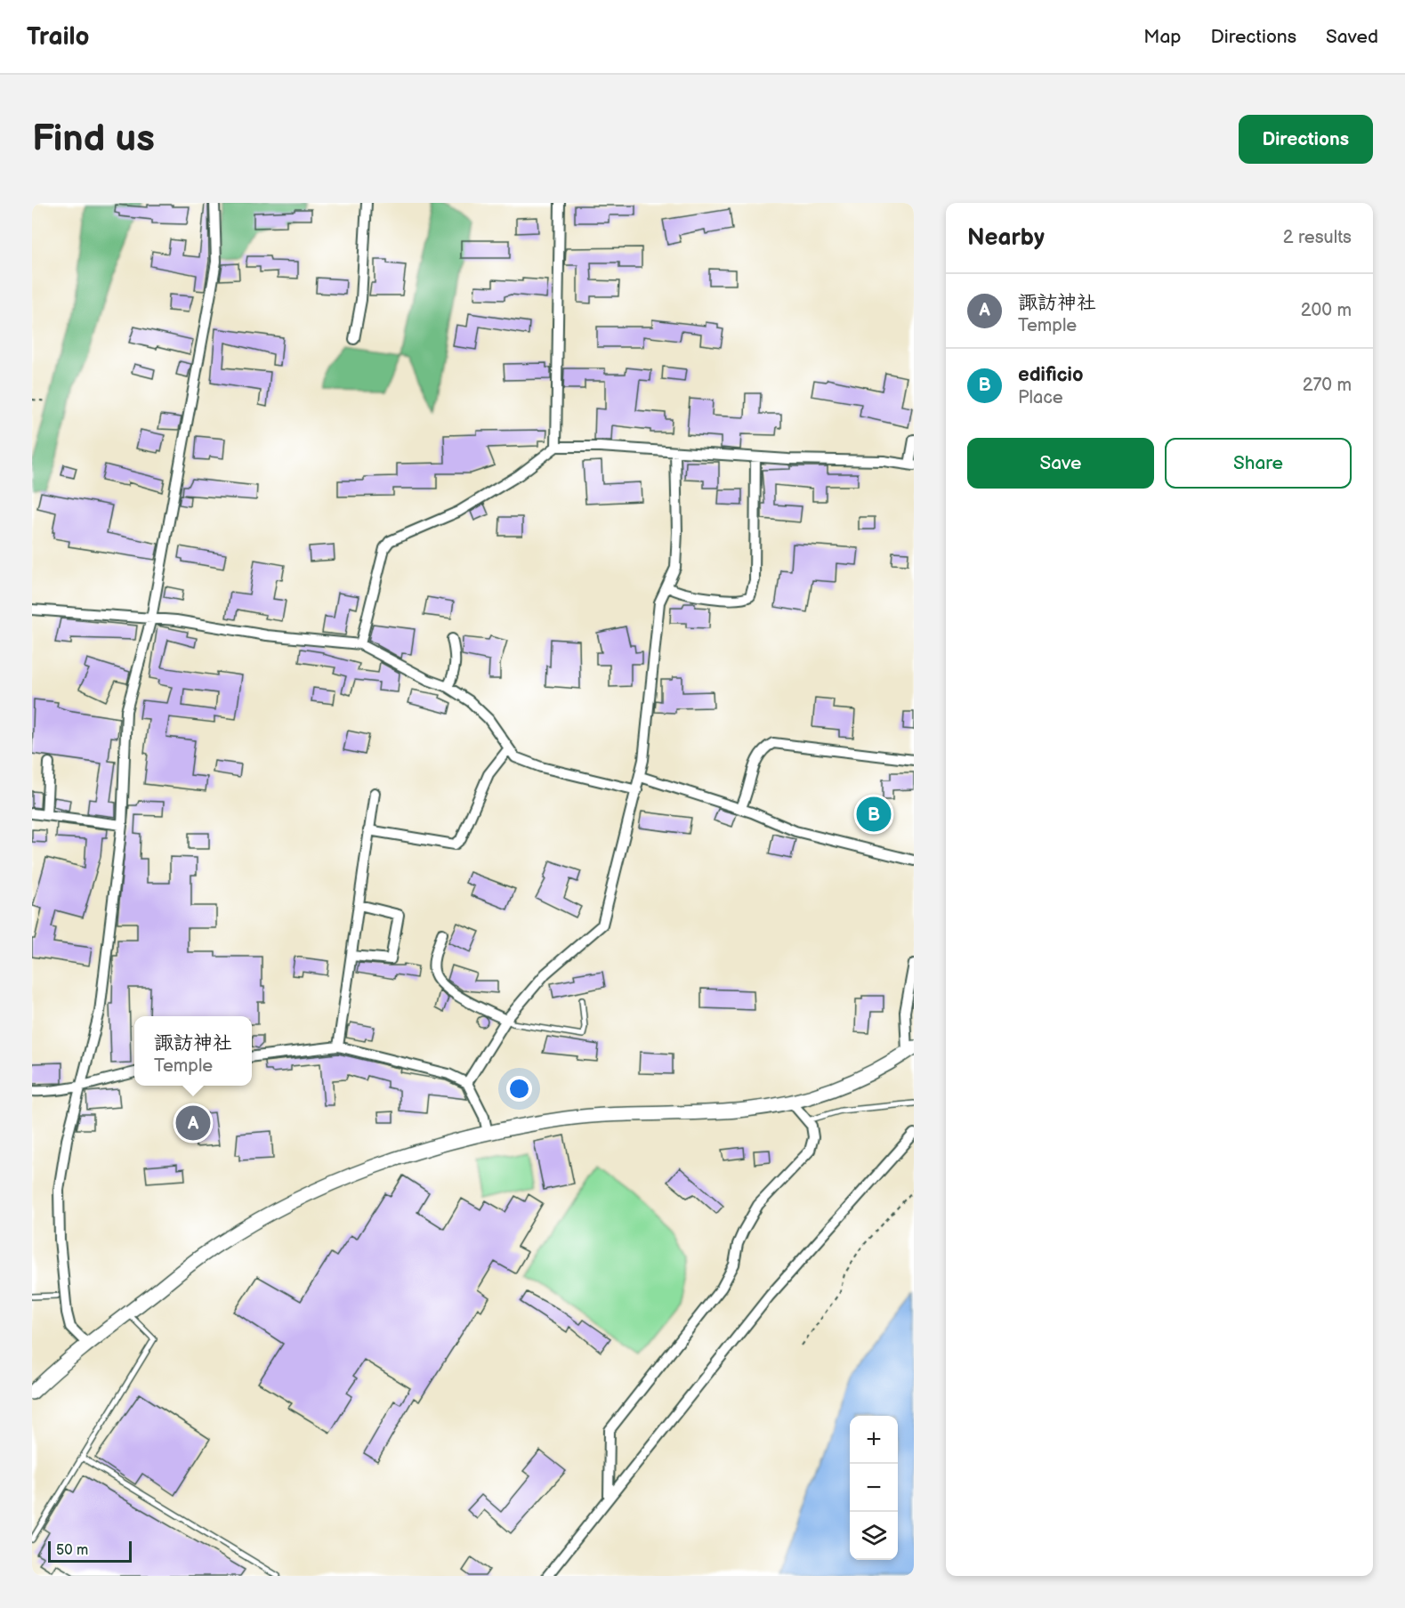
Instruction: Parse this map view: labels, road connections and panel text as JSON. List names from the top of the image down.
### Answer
{
  "scale_bar": "50 m",
  "page": {
    "header": "Trailo",
    "nav": ["Map", "Directions", "Saved"],
    "buttons": [
      "Directions",
      ["Save", "Share"]
    ],
    "title": "Find us",
    "heading": ["Nearby", "2 results"],
    "list": [
      {
        "mark": "A",
        "name": "諏訪神社",
        "note": "Temple",
        "value": "200 m"
      },
      {
        "mark": "B",
        "name": "edificio",
        "note": "Place",
        "value": "270 m"
      }
    ],
    "pins": ["B", "A"],
    "popup": ["諏訪神社", "Temple"],
    "map_buttons": ["+", "−"],
    "scale": "50 m"
  }
}
